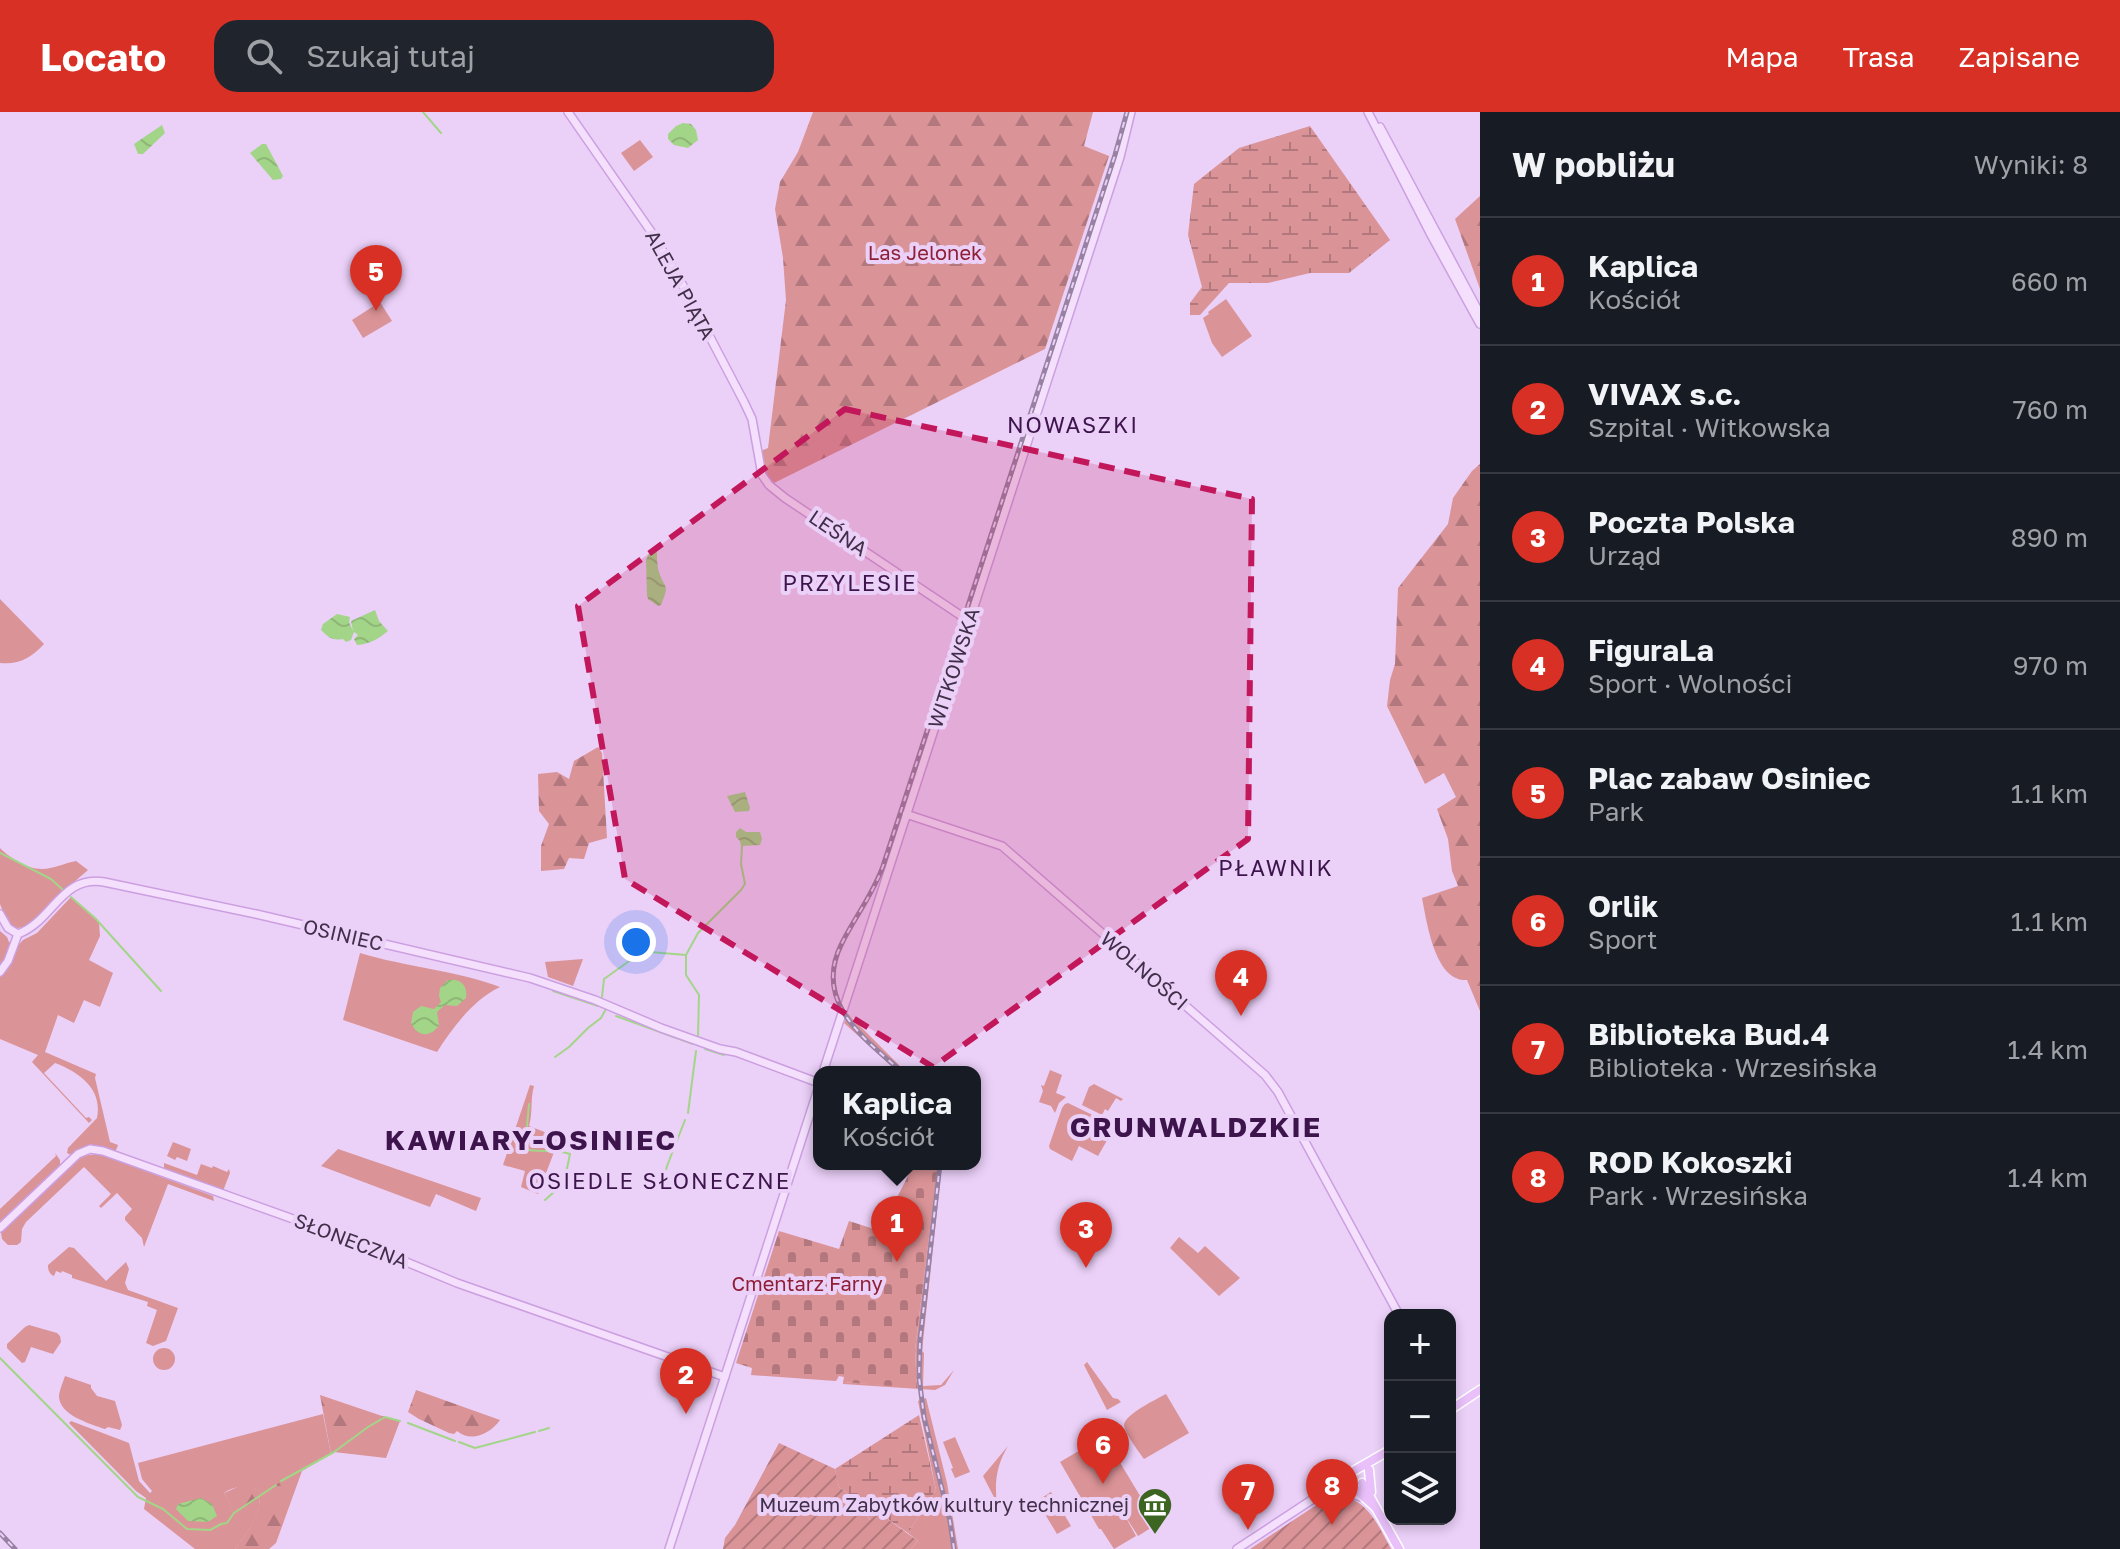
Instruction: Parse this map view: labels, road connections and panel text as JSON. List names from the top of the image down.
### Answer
{
  "streets": {
    "street": [
      "ALEJA PIĄTA",
      "LEŚNA",
      "WITKOWSKA",
      "OSINIEC",
      "WOLNOŚCI",
      "SŁONECZNA"
    ]
  },
  "crossings": [
    ["ALEJA PIĄTA", "LEŚNA"],
    ["LEŚNA", "WITKOWSKA"],
    ["WITKOWSKA", "WOLNOŚCI"]
  ],
  "districts": [
    "NOWASZKI",
    "PRZYLESIE",
    "PŁAWNIK",
    "GRUNWALDZKIE",
    "KAWIARY-OSINIEC",
    "OSIEDLE SŁONECZNE"
  ],
  "parks": ["Las Jelonek", "Cmentarz Farny"],
  "places": {
    "museum": ["Muzeum Zabytków kultury technicznej"]
  },
  "page": {
    "header": "Locato",
    "search": "Szukaj tutaj",
    "nav": ["Mapa", "Trasa", "Zapisane"],
    "heading": ["W pobliżu", "Wyniki: 8"],
    "list": [
      {
        "mark": "1",
        "name": "Kaplica",
        "note": "Kościół",
        "value": "660 m"
      },
      {
        "mark": "2",
        "name": "VIVAX s.c.",
        "note": "Szpital · Witkowska",
        "value": "760 m"
      },
      {
        "mark": "3",
        "name": "Poczta Polska",
        "note": "Urząd",
        "value": "890 m"
      },
      {
        "mark": "4",
        "name": "FiguraLa",
        "note": "Sport · Wolności",
        "value": "970 m"
      },
      {
        "mark": "5",
        "name": "Plac zabaw Osiniec",
        "note": "Park",
        "value": "1.1 km"
      },
      {
        "mark": "6",
        "name": "Orlik",
        "note": "Sport",
        "value": "1.1 km"
      },
      {
        "mark": "7",
        "name": "Biblioteka Bud.4",
        "note": "Biblioteka · Wrzesińska",
        "value": "1.4 km"
      },
      {
        "mark": "8",
        "name": "ROD Kokoszki",
        "note": "Park · Wrzesińska",
        "value": "1.4 km"
      }
    ],
    "pins": [
      "5",
      "4",
      "1",
      "3",
      "2",
      "6",
      "8",
      "7"
    ],
    "popup": ["Kaplica", "Kościół"],
    "map_buttons": ["+", "−"]
  }
}
